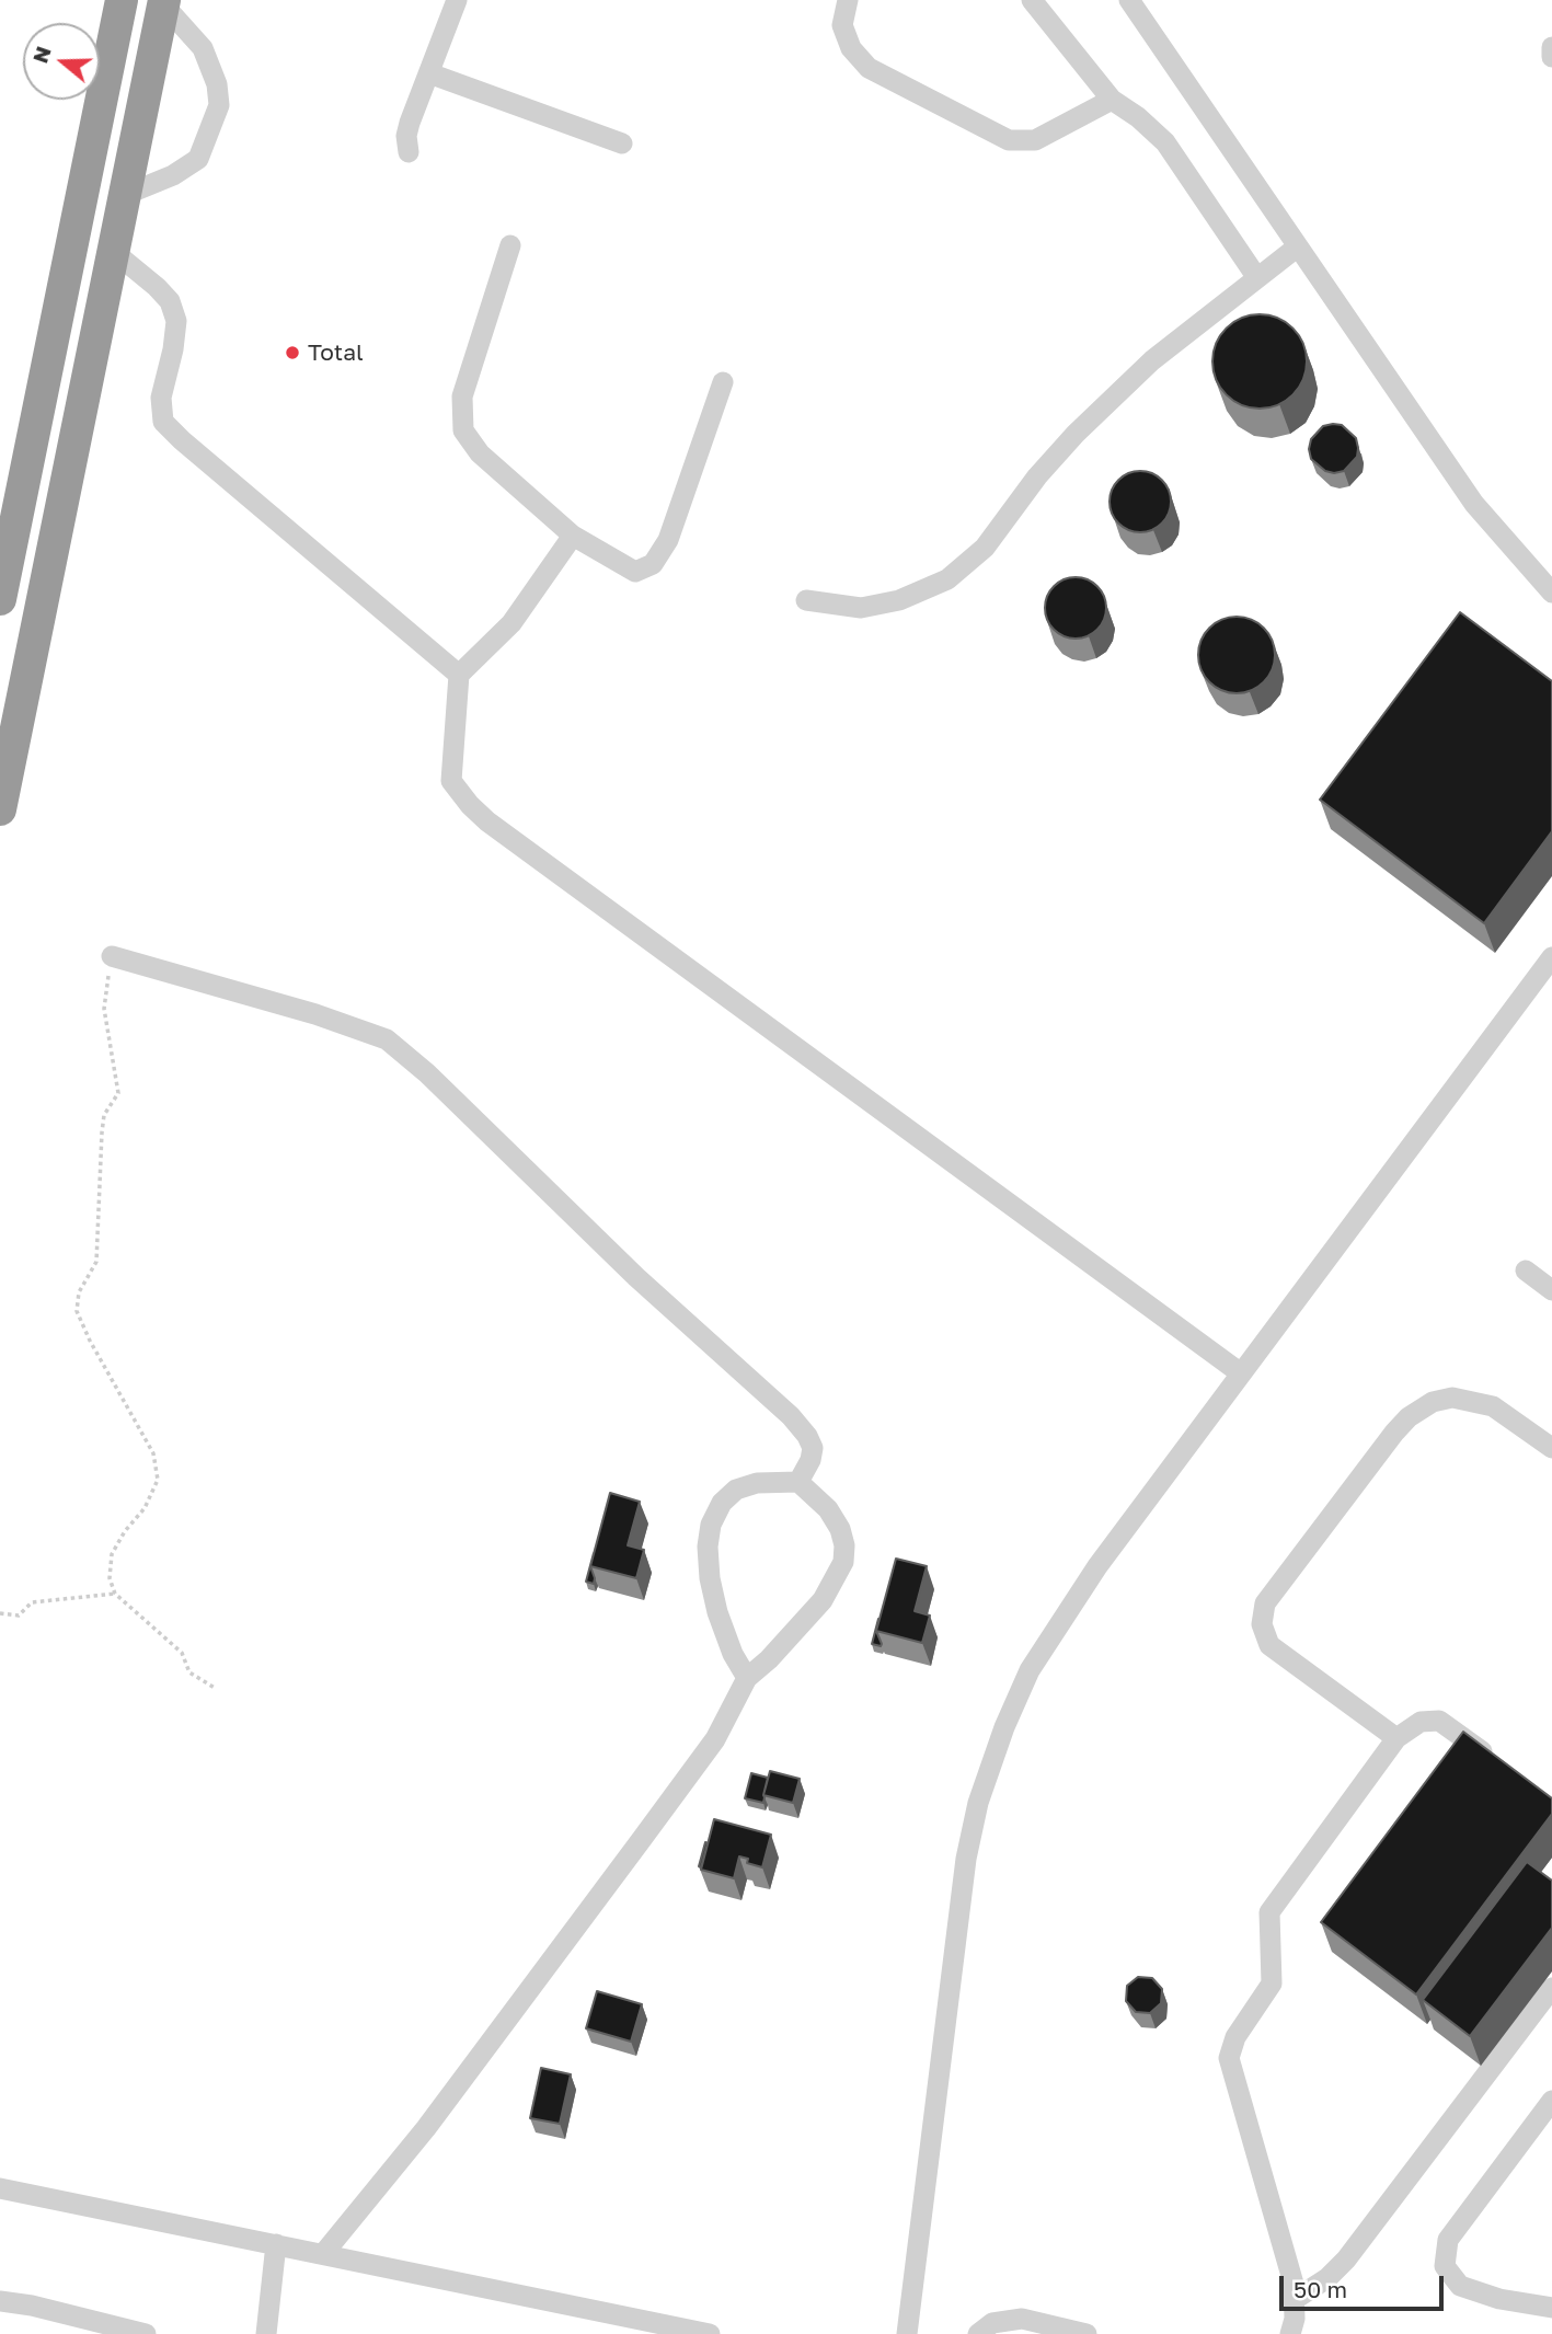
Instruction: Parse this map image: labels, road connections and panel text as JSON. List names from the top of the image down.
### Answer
{
  "places": ["Total"],
  "scale_bar": "50 m",
  "north": "left"
}
